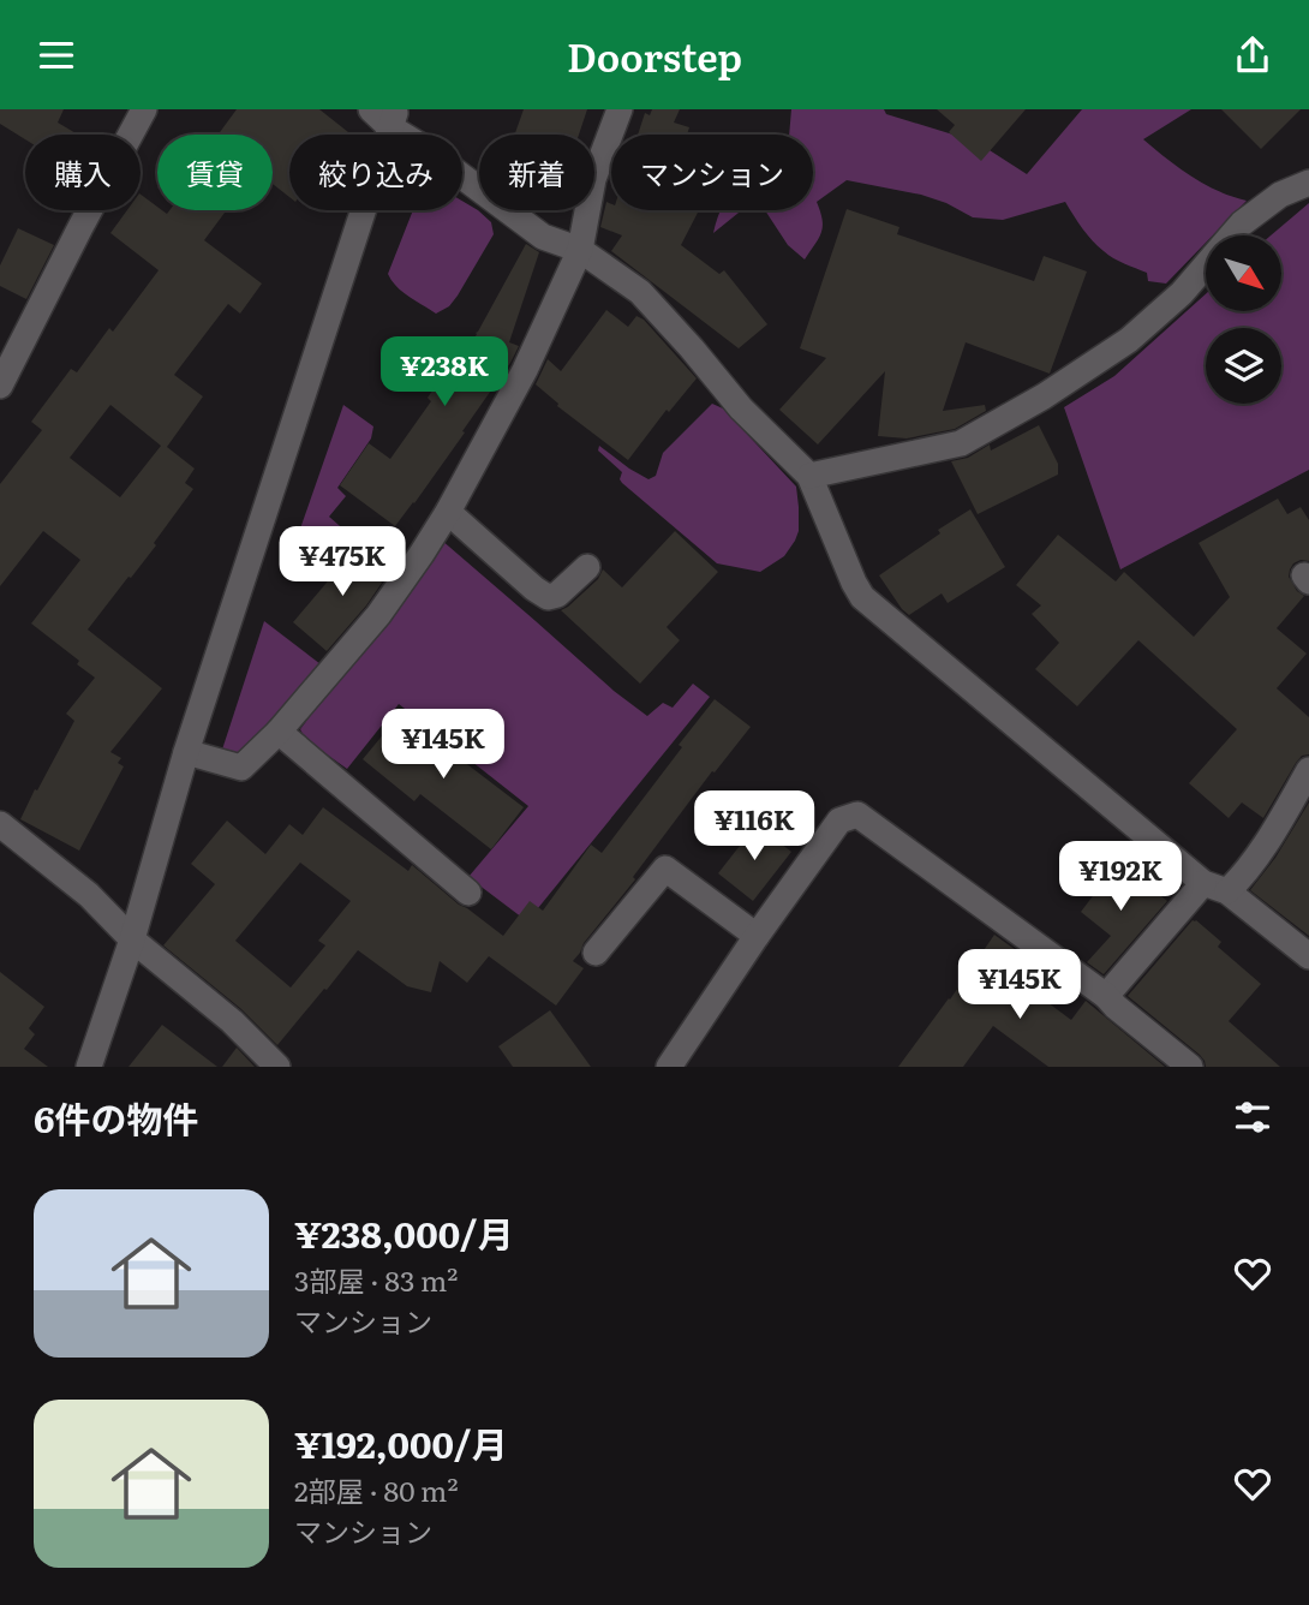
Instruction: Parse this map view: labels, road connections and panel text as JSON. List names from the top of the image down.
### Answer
{
  "north": "bottom right",
  "page": {
    "header": "Doorstep",
    "chip": [
      "購入",
      "賃貸",
      "絞り込み",
      "新着",
      "マンション"
    ],
    "price": [
      "¥238K",
      "¥475K",
      "¥145K",
      "¥116K",
      "¥192K",
      "¥145K"
    ],
    "heading": "6件の物件",
    "list": [
      {
        "name": "¥238,000/月",
        "note": "3部屋 · 83 m² · マンション"
      },
      {
        "name": "¥192,000/月",
        "note": "2部屋 · 80 m² · マンション"
      }
    ]
  }
}
